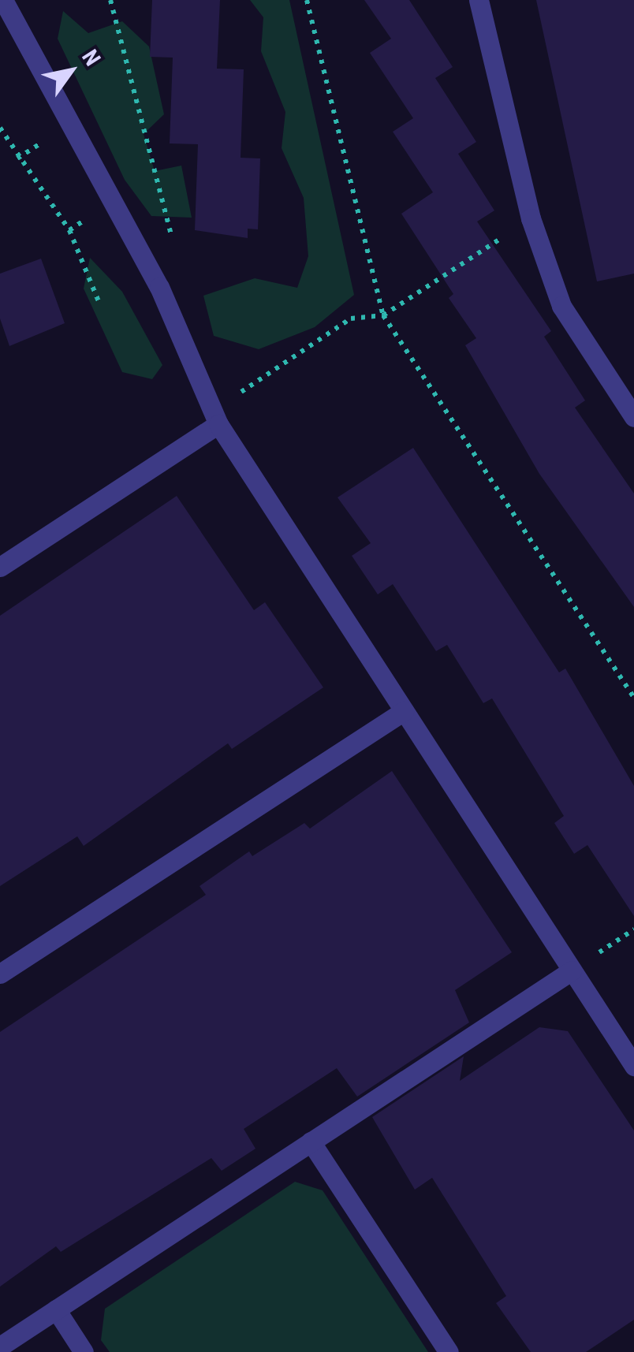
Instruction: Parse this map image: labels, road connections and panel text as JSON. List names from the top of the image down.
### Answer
{
  "north": "top right"
}
